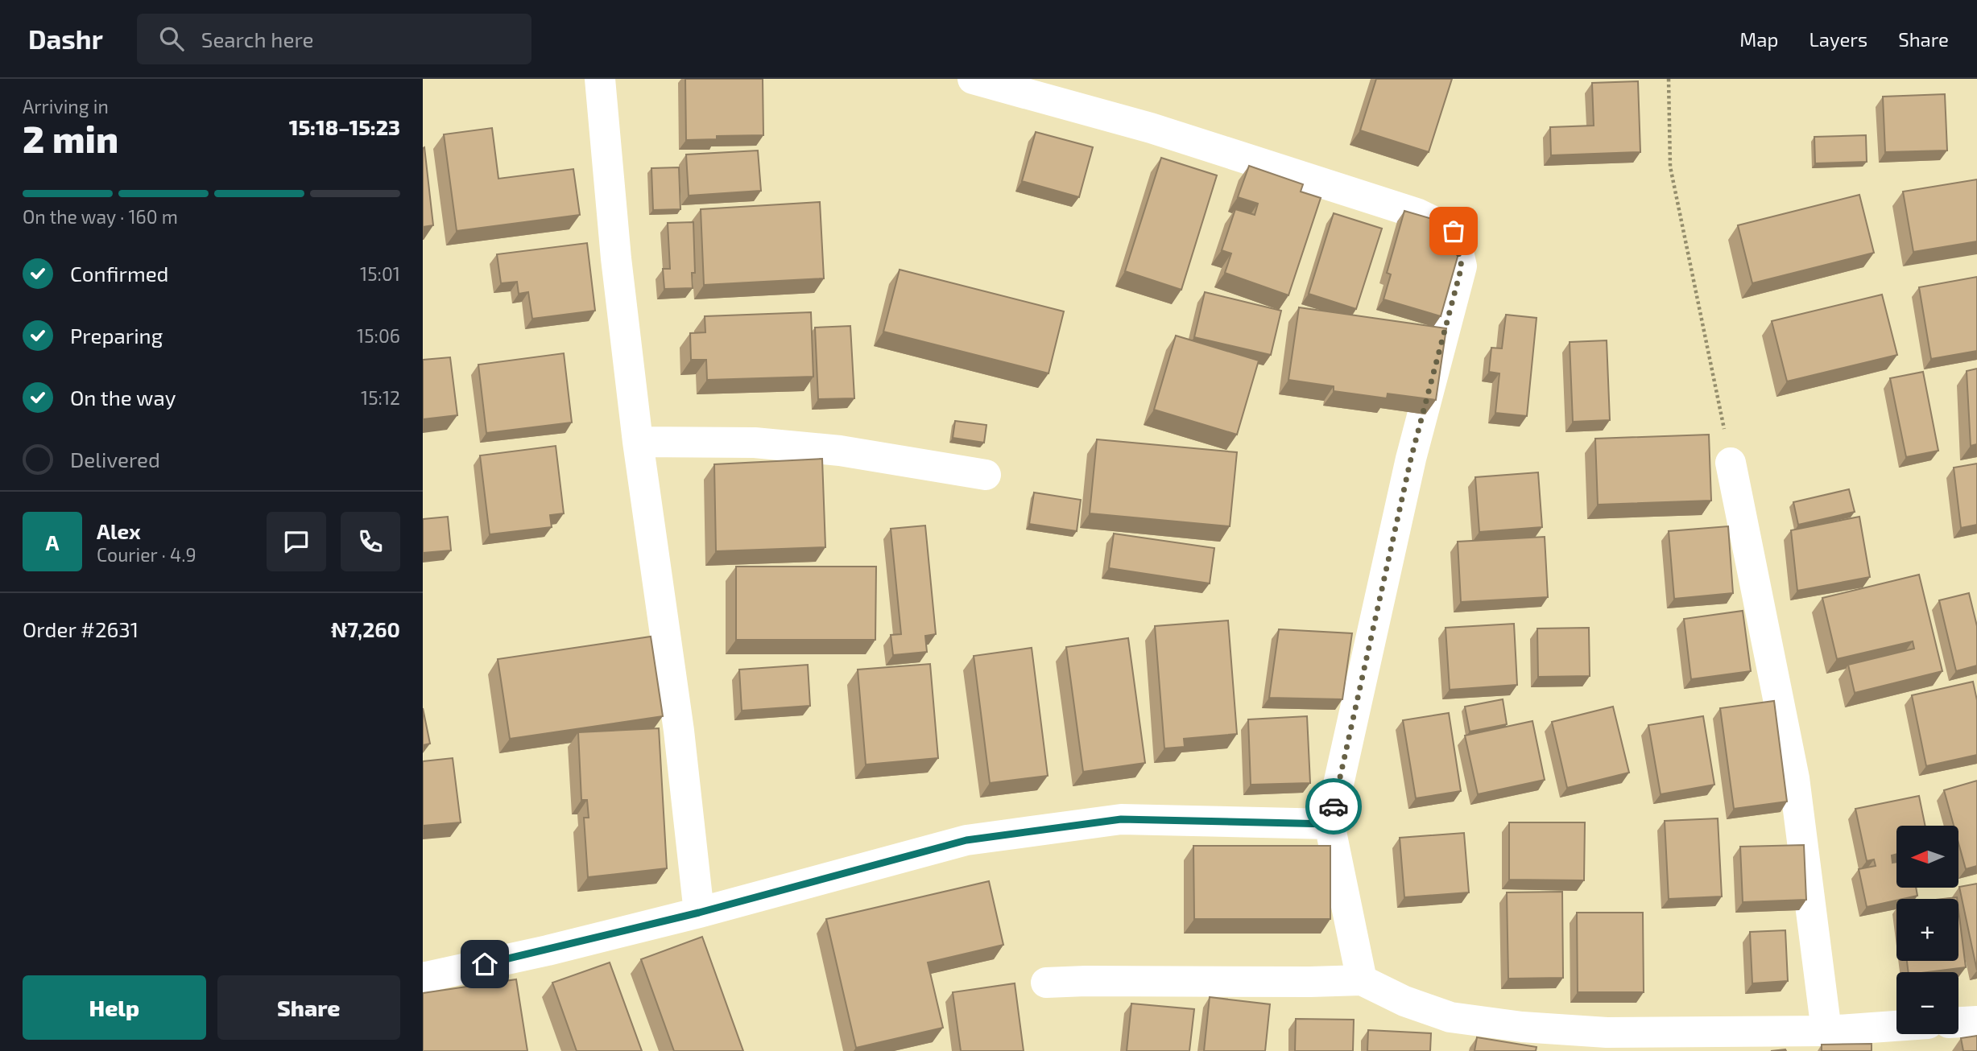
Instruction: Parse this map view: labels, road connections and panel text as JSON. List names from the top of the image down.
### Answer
{
  "north": "left",
  "page": {
    "header": "Dashr",
    "search": "Search here",
    "nav": ["Map", "Layers", "Share"],
    "heading": ["2 min", "Arriving in", "15:18–15:23"],
    "panel": [
      "Alex",
      "Courier · 4.9",
      "Order #2631",
      "₦7,260"
    ],
    "bar": "On the way · 160 m",
    "list": [
      ["Confirmed", "15:01"],
      ["Preparing", "15:06"],
      ["On the way", "15:12"],
      "Delivered"
    ],
    "round": "A",
    "map_buttons": ["+", "−"],
    "buttons": ["Help", "Share"]
  }
}
